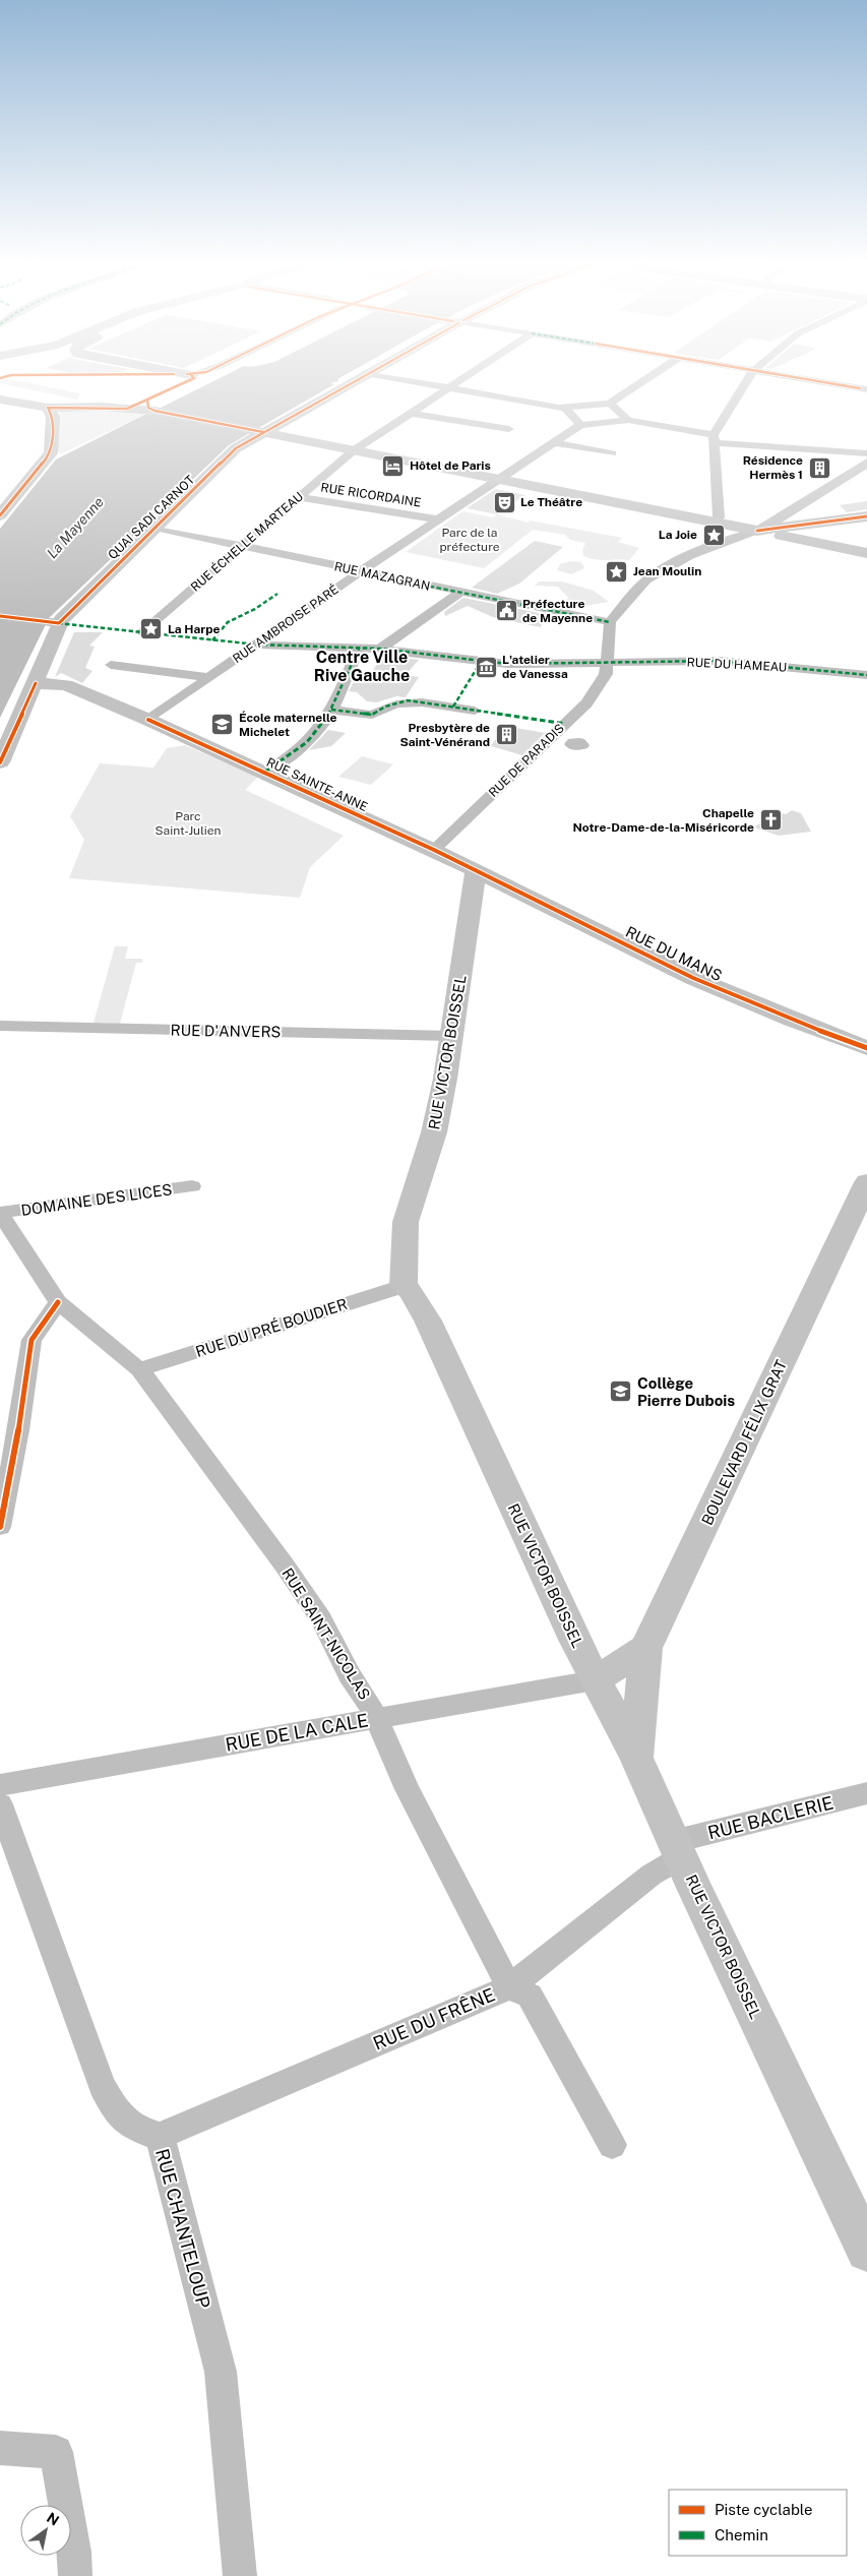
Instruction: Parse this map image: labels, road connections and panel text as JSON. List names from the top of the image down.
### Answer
{
  "streets": {
    "street": [
      "RUE RICORDAINE",
      "QUAI SADI CARNOT",
      "RUE ÉCHELLE MARTEAU",
      "RUE MAZAGRAN",
      "RUE AMBROISE PARÉ",
      "RUE DU HAMEAU",
      "RUE DE PARADIS",
      "RUE SAINTE-ANNE",
      "RUE DU MANS",
      "RUE D'ANVERS",
      "RUE VICTOR BOISSEL",
      "DOMAINE DES LICES",
      "RUE DU PRÉ BOUDIER",
      "BOULEVARD FÉLIX GRAT",
      "RUE SAINT-NICOLAS",
      "RUE DE LA CALE",
      "RUE BACLERIE",
      "RUE DU FRÊNE",
      "RUE CHANTELOUP"
    ]
  },
  "crossings": [
    ["RUE RICORDAINE", "RUE ÉCHELLE MARTEAU"],
    ["RUE RICORDAINE", "RUE AMBROISE PARÉ"],
    ["QUAI SADI CARNOT", "RUE MAZAGRAN"],
    ["RUE ÉCHELLE MARTEAU", "RUE MAZAGRAN"],
    ["RUE MAZAGRAN", "RUE AMBROISE PARÉ"],
    ["RUE MAZAGRAN", "RUE DE PARADIS"],
    ["RUE AMBROISE PARÉ", "RUE DU HAMEAU"],
    ["RUE AMBROISE PARÉ", "RUE SAINTE-ANNE"],
    ["RUE DU HAMEAU", "RUE DE PARADIS"],
    ["RUE DE PARADIS", "RUE SAINTE-ANNE"],
    ["RUE SAINTE-ANNE", "RUE DU MANS"],
    ["RUE SAINTE-ANNE", "RUE VICTOR BOISSEL"],
    ["RUE DU MANS", "RUE VICTOR BOISSEL"],
    ["RUE D'ANVERS", "RUE VICTOR BOISSEL"],
    ["RUE VICTOR BOISSEL", "RUE DU PRÉ BOUDIER"],
    ["RUE VICTOR BOISSEL", "RUE DE LA CALE"],
    ["RUE VICTOR BOISSEL", "RUE BACLERIE"],
    ["RUE VICTOR BOISSEL", "RUE DU FRÊNE"],
    ["DOMAINE DES LICES", "RUE SAINT-NICOLAS"],
    ["RUE DU PRÉ BOUDIER", "RUE SAINT-NICOLAS"],
    ["RUE SAINT-NICOLAS", "RUE DE LA CALE"],
    ["RUE SAINT-NICOLAS", "RUE DU FRÊNE"],
    ["RUE BACLERIE", "RUE DU FRÊNE"],
    ["RUE DU FRÊNE", "RUE CHANTELOUP"]
  ],
  "districts": ["Centre Ville Rive Gauche"],
  "water": ["La Mayenne"],
  "parks": ["Parc de la préfecture", "Parc Saint-Julien"],
  "places": {
    "hotel": ["Hôtel de Paris"],
    "building": ["Résidence Hermès 1", "Presbytère de Saint-Vénérand"],
    "theatre": ["Le Théâtre"],
    "place": ["La Joie", "Jean Moulin", "La Harpe"],
    "public building": ["Préfecture de Mayenne"],
    "museum": ["L'atelier de Vanessa"],
    "school or university": ["École maternelle Michelet", "Collège Pierre Dubois"],
    "church": ["Chapelle Notre-Dame-de-la-Miséricorde"]
  },
  "legend": ["Piste cyclable", "Chemin"],
  "north": "top right"
}
